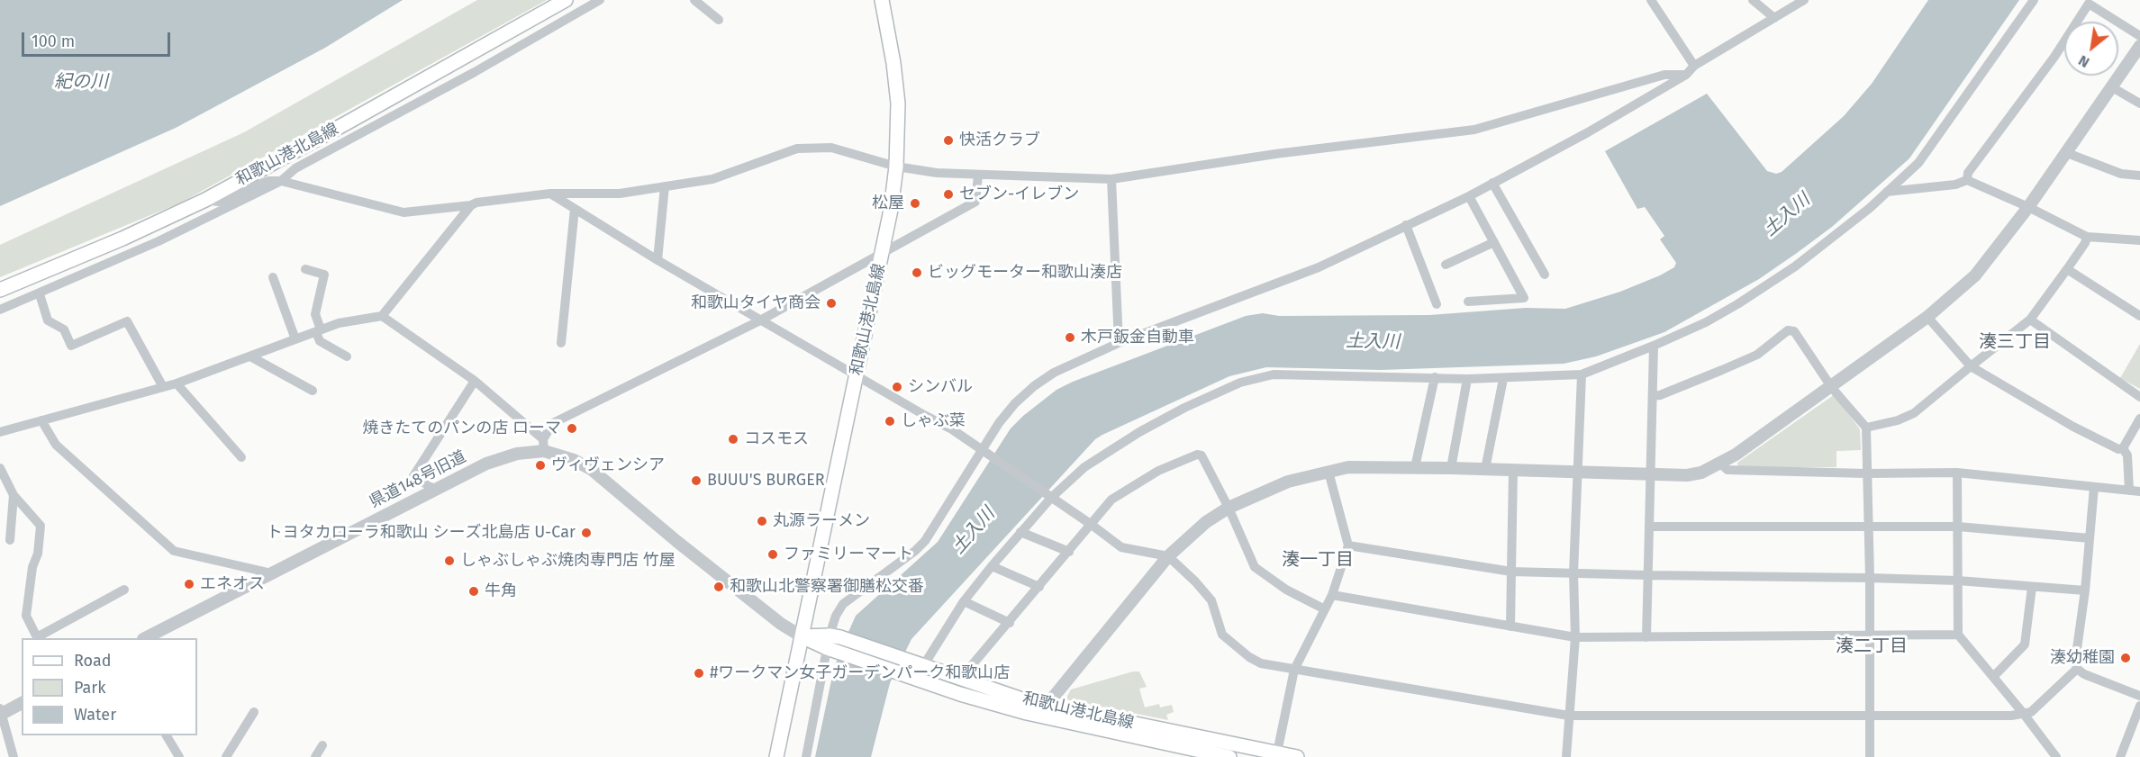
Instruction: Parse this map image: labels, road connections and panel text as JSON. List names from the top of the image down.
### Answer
{
  "streets": {
    "main road": ["和歌山港北島線"],
    "street": ["県道148号旧道"]
  },
  "crossings": [
    ["和歌山港北島線", "県道148号旧道"]
  ],
  "districts": ["湊三丁目", "湊一丁目", "湊二丁目"],
  "water": ["紀の川", "土入川"],
  "places": [
    "快活クラブ",
    "セブン-イレブン",
    "松屋",
    "ビッグモーター和歌山湊店",
    "和歌山タイヤ商会",
    "木戸鈑金自動車",
    "シンバル",
    "しゃぶ菜",
    "焼きたてのパンの店 ローマ",
    "コスモス",
    "ヴィヴェンシア",
    "BUUU'S BURGER",
    "丸源ラーメン",
    "トヨタカローラ和歌山 シーズ北島店 U-Car",
    "ファミリーマート",
    "しゃぶしゃぶ焼肉専門店 竹屋",
    "エネオス",
    "和歌山北警察署御膳松交番",
    "牛角",
    "湊幼稚園",
    "#ワークマン女子ガーデンパーク和歌山店"
  ],
  "legend": ["Road", "Park", "Water"],
  "scale_bar": "100 m",
  "north": "bottom left"
}
